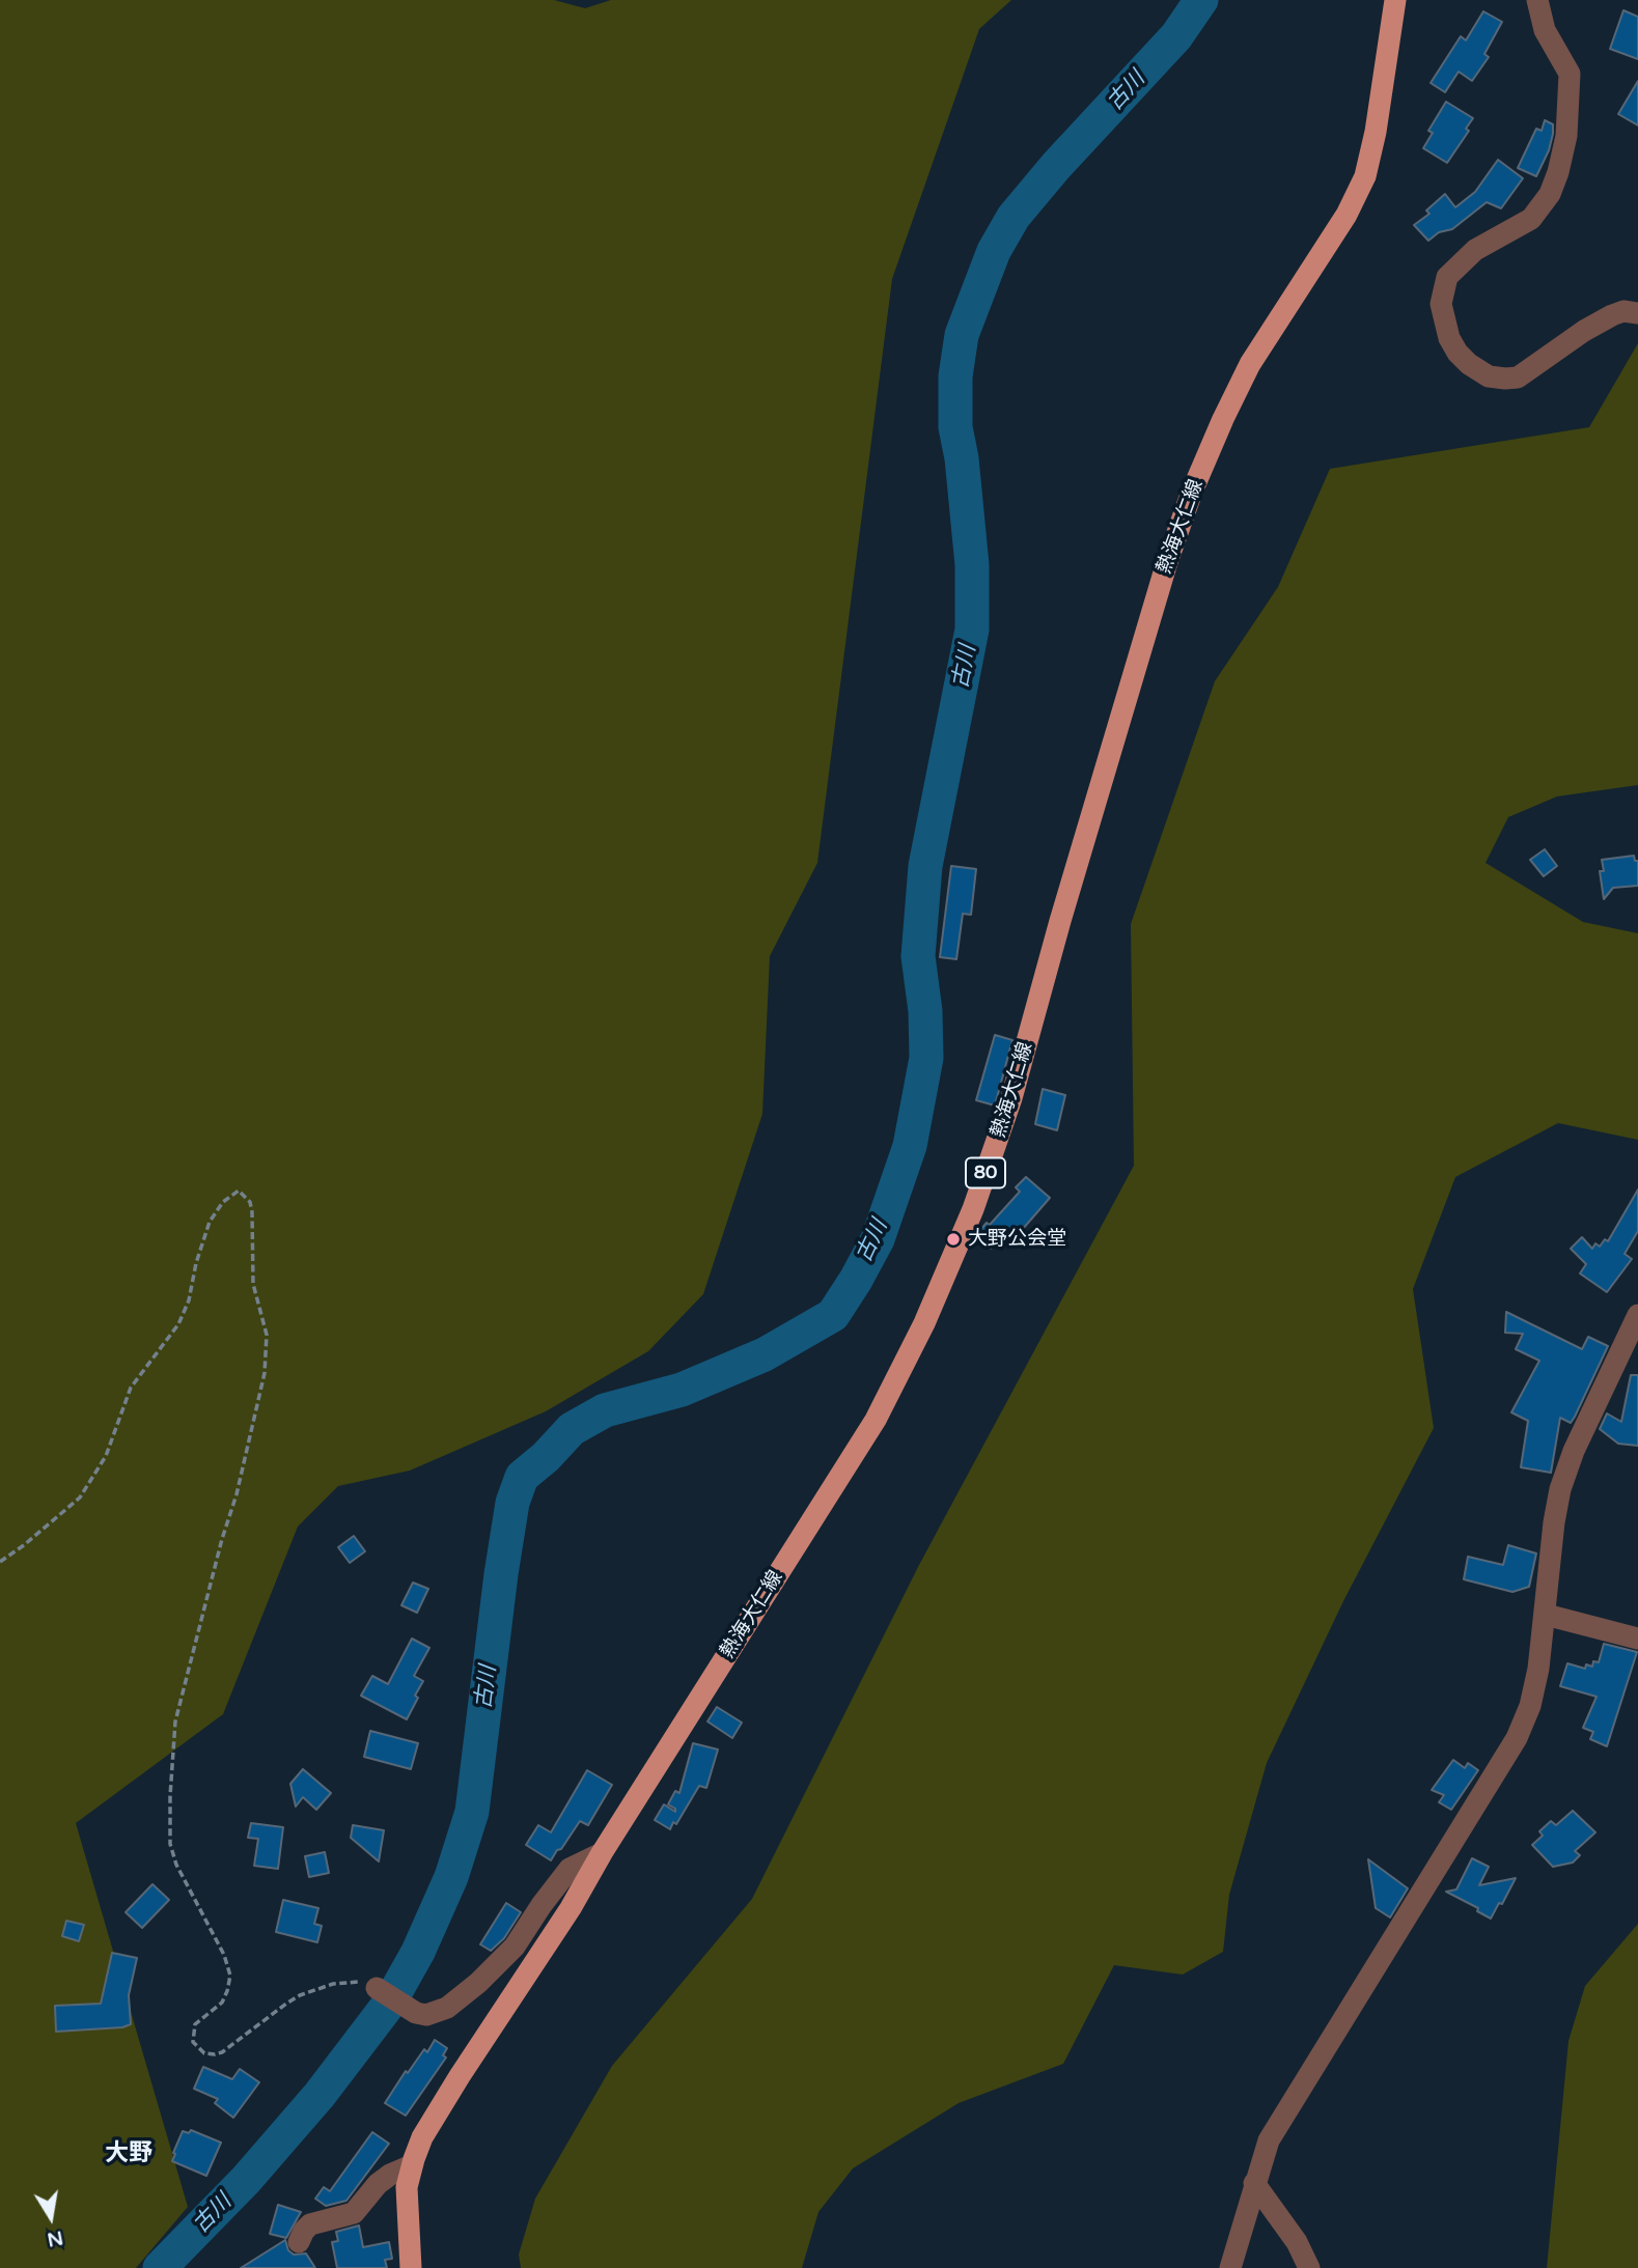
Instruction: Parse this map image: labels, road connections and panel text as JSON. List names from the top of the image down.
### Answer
{
  "streets": {
    "main road": ["熱海大仁線", "80"]
  },
  "districts": ["大野"],
  "water": ["古川"],
  "places": ["大野公会堂"],
  "north": "bottom"
}
